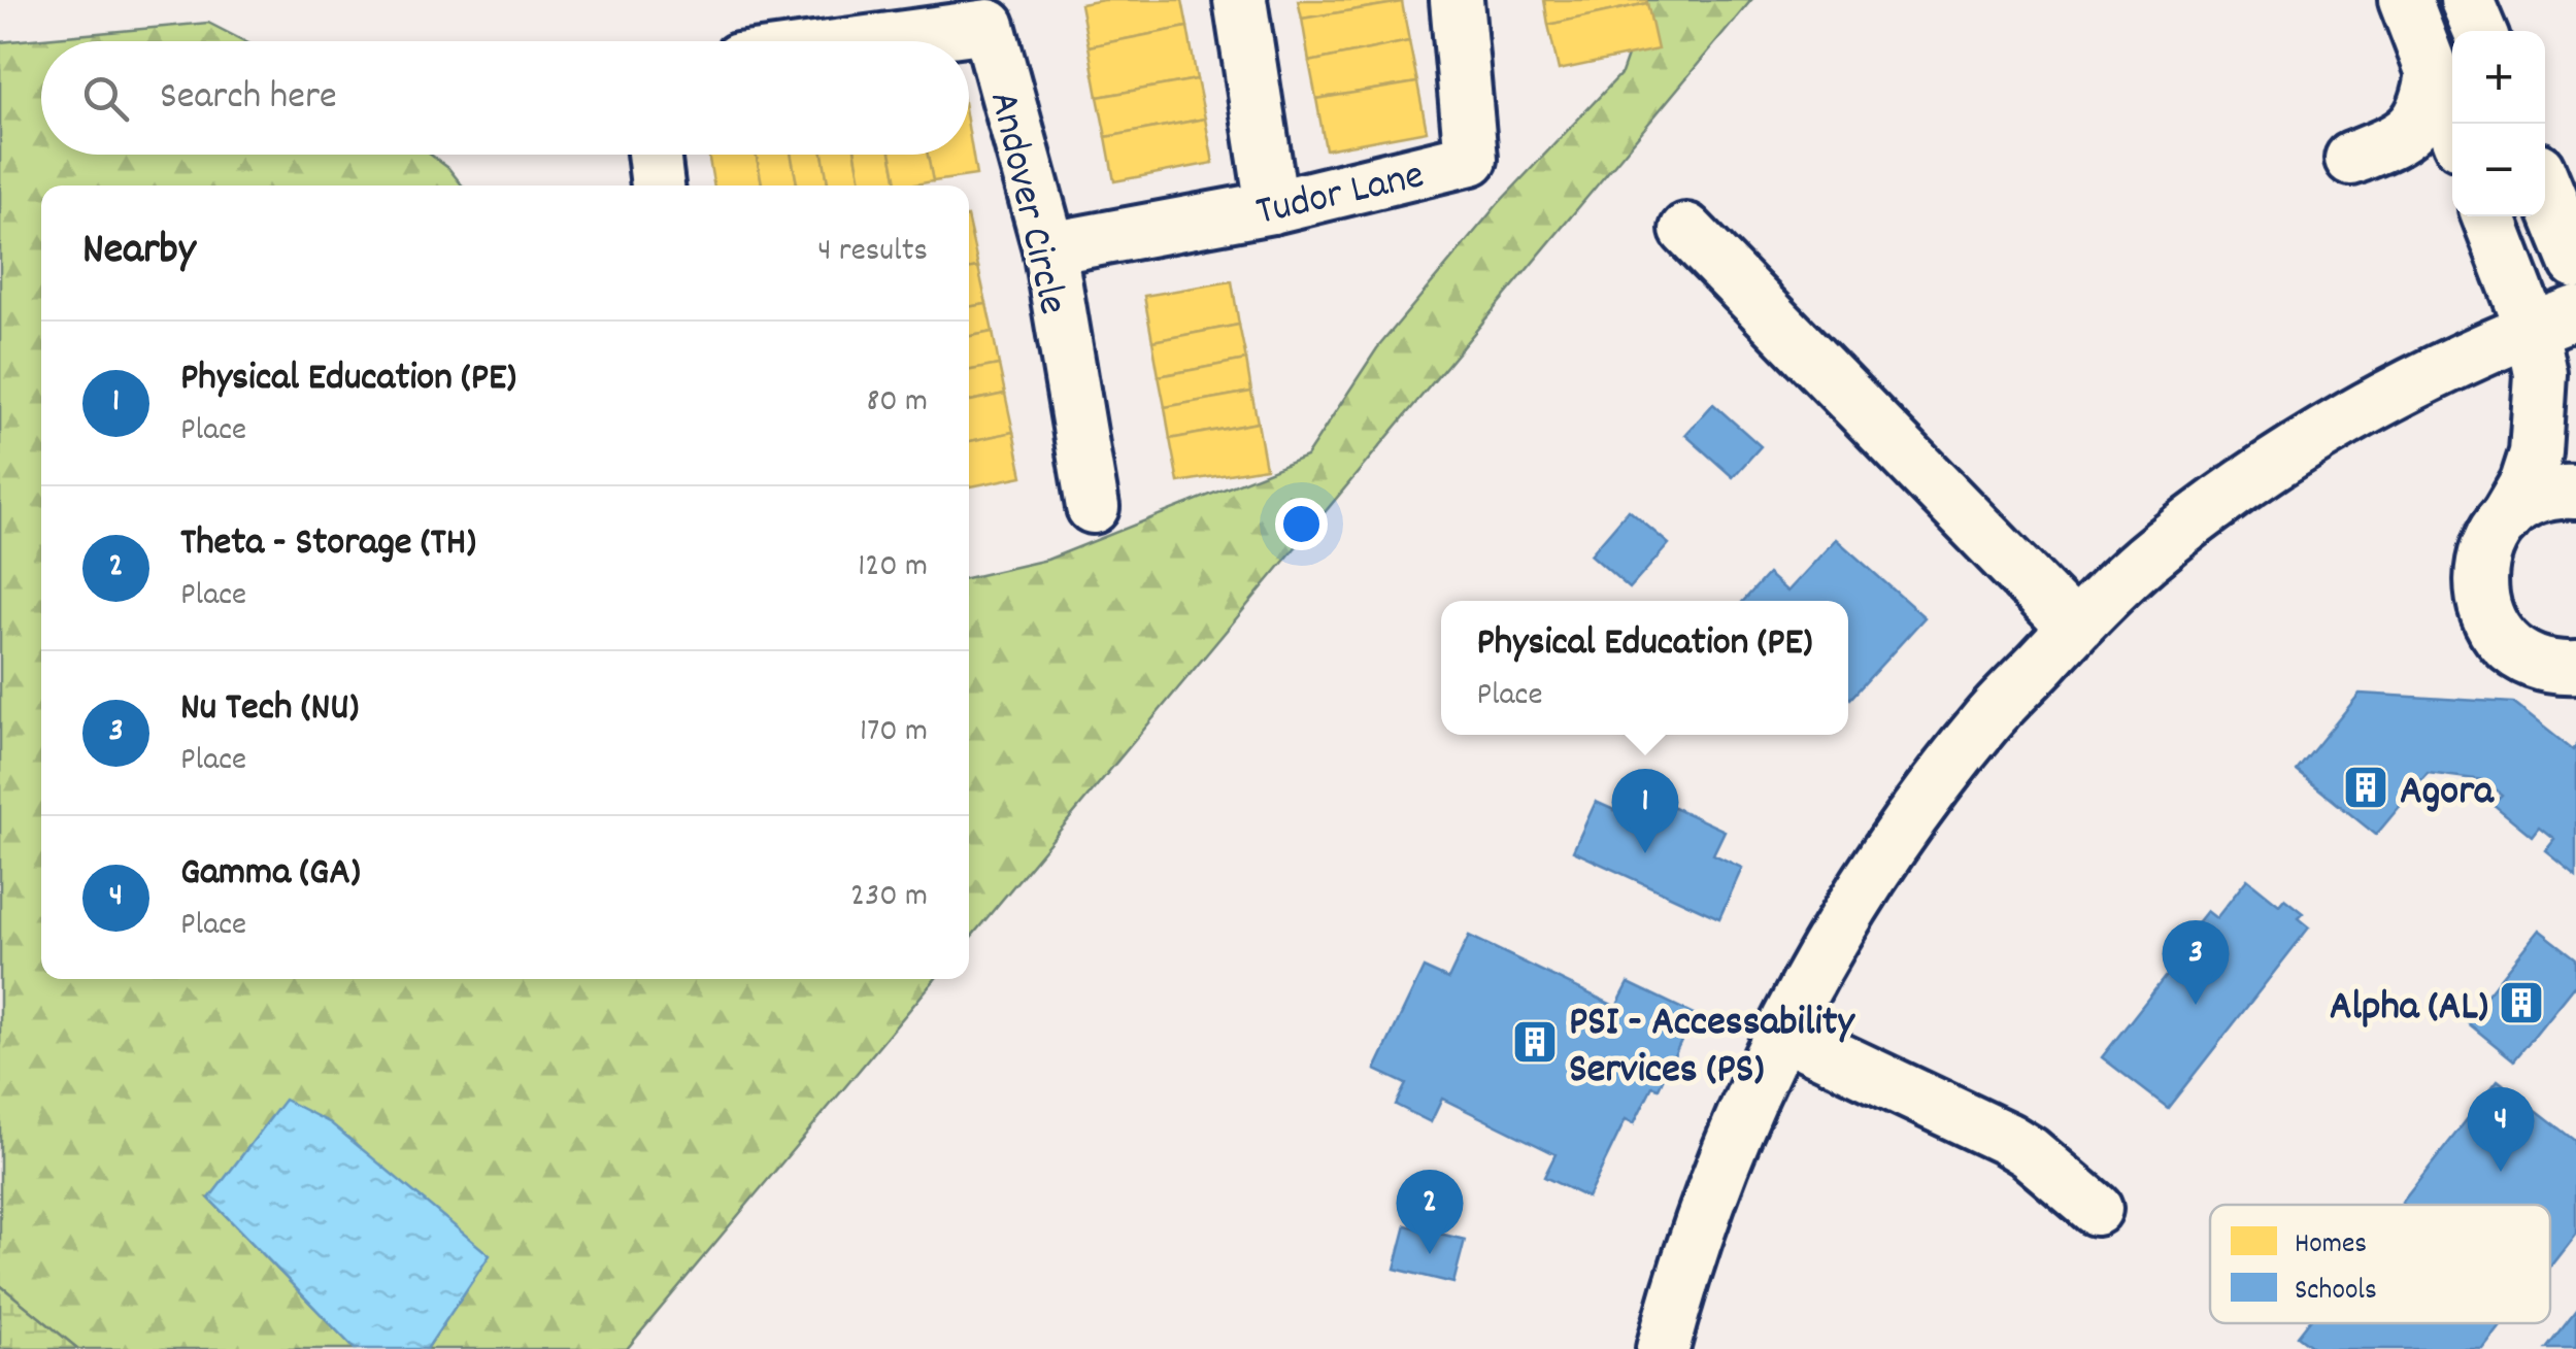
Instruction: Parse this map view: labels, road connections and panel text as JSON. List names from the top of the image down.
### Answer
{
  "streets": {
    "street": ["Tudor Lane", "Andover Circle"]
  },
  "crossings": [
    ["Tudor Lane", "Andover Circle"]
  ],
  "places": {
    "building": ["Agora", "Alpha (AL)", "PSI - Accessability Services (PS)"]
  },
  "legend": ["Homes", "Schools"],
  "page": {
    "map_buttons": ["+", "−"],
    "search": "Search here",
    "heading": ["Nearby", "4 results"],
    "list": [
      {
        "mark": "1",
        "name": "Physical Education (PE)",
        "note": "Place",
        "value": "80 m"
      },
      {
        "mark": "2",
        "name": "Theta - Storage (TH)",
        "note": "Place",
        "value": "120 m"
      },
      {
        "mark": "3",
        "name": "Nu Tech (NU)",
        "note": "Place",
        "value": "170 m"
      },
      {
        "mark": "4",
        "name": "Gamma (GA)",
        "note": "Place",
        "value": "230 m"
      }
    ],
    "popup": ["Physical Education (PE)", "Place"],
    "pins": [
      "1",
      "3",
      "4",
      "2"
    ]
  }
}
